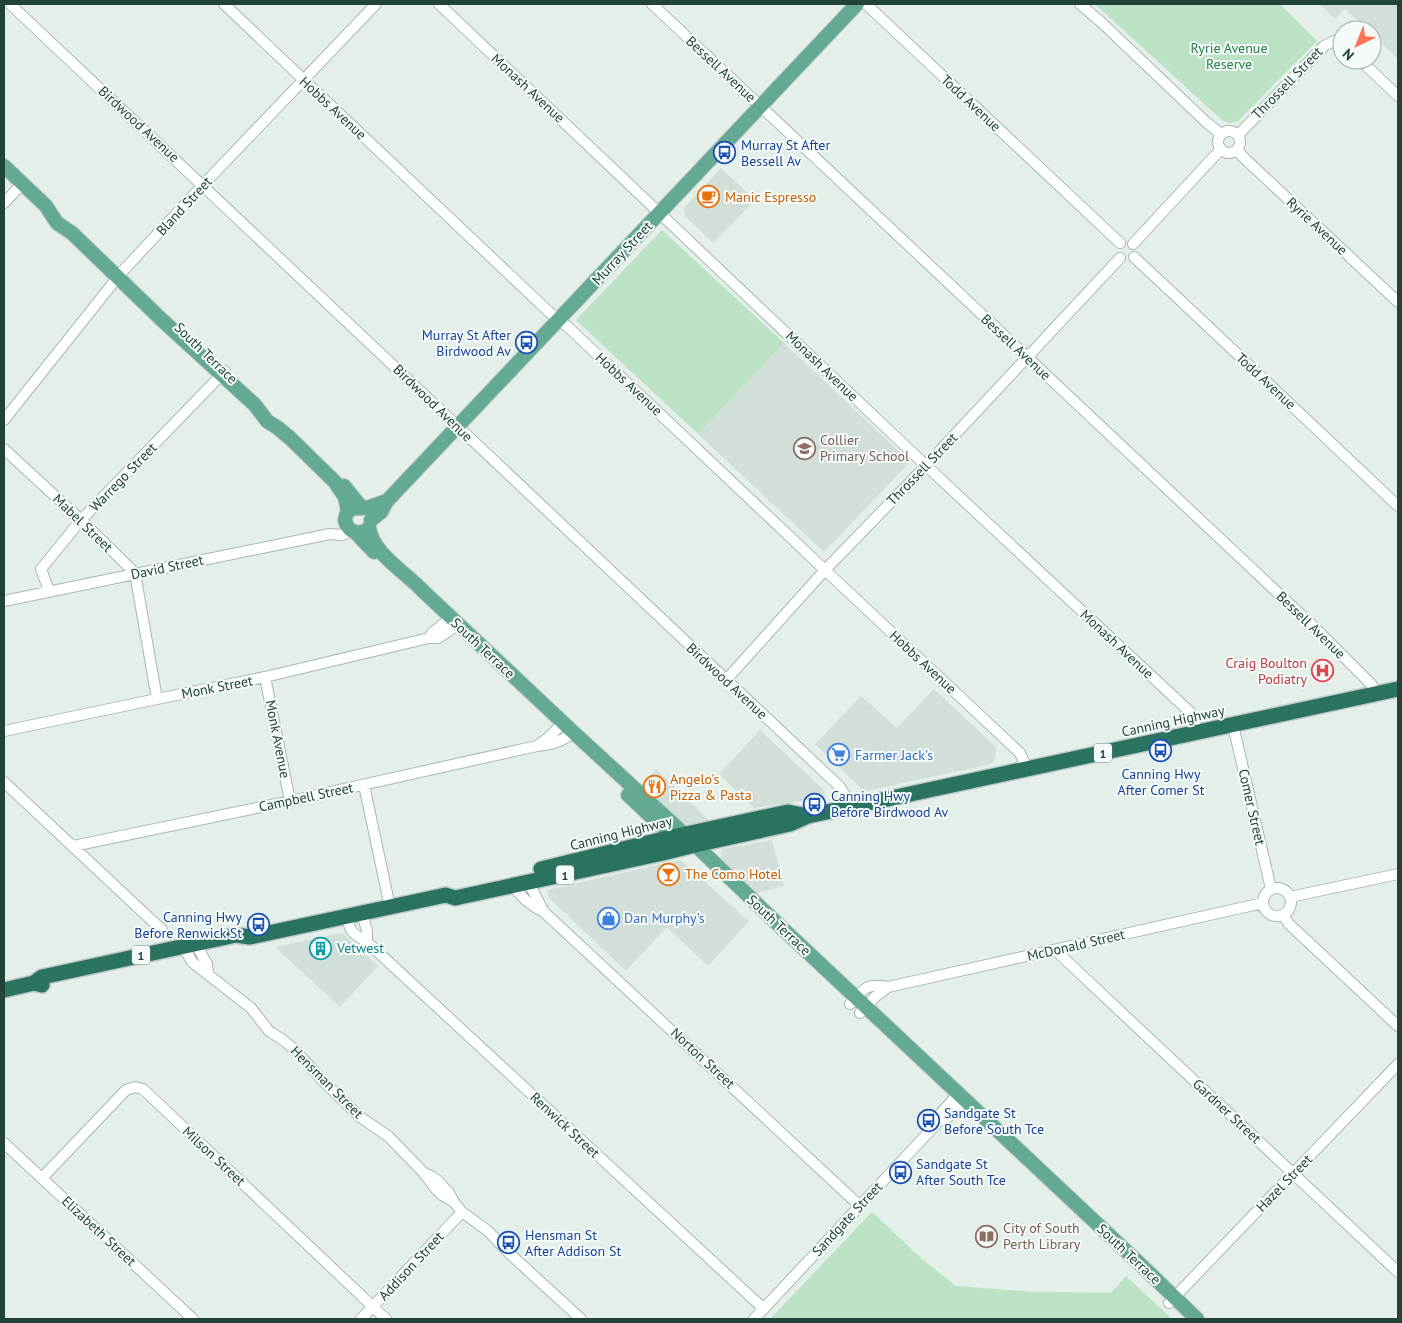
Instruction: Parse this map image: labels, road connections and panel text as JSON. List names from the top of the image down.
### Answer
{
  "streets": {
    "highway": ["Canning Highway", "1"],
    "main road": ["Murray Street", "South Terrace"],
    "street": [
      "Bessell Avenue",
      "Throssell Street",
      "Monash Avenue",
      "Todd Avenue",
      "Hobbs Avenue",
      "Birdwood Avenue",
      "Bland Street",
      "Ryrie Avenue",
      "Warrego Street",
      "Mabel Street",
      "David Street",
      "Monk Street",
      "Monk Avenue",
      "Campbell Street",
      "Comer Street",
      "McDonald Street",
      "Norton Street",
      "Hensman Street",
      "Gardner Street",
      "Renwick Street",
      "Milson Street",
      "Hazel Street",
      "Sandgate Street",
      "Elizabeth Street",
      "Addison Street"
    ]
  },
  "crossings": [
    ["Bessell Avenue", "Throssell Street"],
    ["Bessell Avenue", "Murray Street"],
    ["Bessell Avenue", "Canning Highway"],
    ["Throssell Street", "Monash Avenue"],
    ["Throssell Street", "Todd Avenue"],
    ["Throssell Street", "Hobbs Avenue"],
    ["Throssell Street", "Birdwood Avenue"],
    ["Throssell Street", "Ryrie Avenue"],
    ["Monash Avenue", "Murray Street"],
    ["Monash Avenue", "Canning Highway"],
    ["Hobbs Avenue", "Bland Street"],
    ["Hobbs Avenue", "Murray Street"],
    ["Hobbs Avenue", "Canning Highway"],
    ["Birdwood Avenue", "Bland Street"],
    ["Birdwood Avenue", "Murray Street"],
    ["Birdwood Avenue", "Canning Highway"],
    ["Bland Street", "South Terrace"],
    ["Murray Street", "South Terrace"],
    ["Murray Street", "David Street"],
    ["South Terrace", "Warrego Street"],
    ["South Terrace", "David Street"],
    ["South Terrace", "Monk Street"],
    ["South Terrace", "Canning Highway"],
    ["South Terrace", "Campbell Street"],
    ["South Terrace", "McDonald Street"],
    ["South Terrace", "Hazel Street"],
    ["South Terrace", "Sandgate Street"],
    ["Warrego Street", "Mabel Street"],
    ["Warrego Street", "David Street"],
    ["Mabel Street", "David Street"],
    ["Monk Street", "Monk Avenue"],
    ["Canning Highway", "Comer Street"],
    ["Canning Highway", "Norton Street"],
    ["Canning Highway", "Hensman Street"],
    ["Canning Highway", "Renwick Street"],
    ["Monk Avenue", "Campbell Street"],
    ["Comer Street", "McDonald Street"],
    ["McDonald Street", "Gardner Street"],
    ["Norton Street", "Sandgate Street"],
    ["Hensman Street", "Addison Street"],
    ["Gardner Street", "Hazel Street"],
    ["Renwick Street", "Sandgate Street"],
    ["Milson Street", "Elizabeth Street"],
    ["Milson Street", "Addison Street"]
  ],
  "parks": ["Ryrie Avenue Reserve"],
  "places": {
    "bus stop": [
      "Murray St After Bessell Av",
      "Murray St After Birdwood Av",
      "Canning Hwy After Comer St",
      "Canning Hwy Before Birdwood Av",
      "Canning Hwy Before Renwick St",
      "Sandgate St Before South Tce",
      "Sandgate St After South Tce",
      "Hensman St After Addison St"
    ],
    "cafe": ["Manic Espresso"],
    "school or university": ["Collier Primary School"],
    "hospital": ["Craig Boulton Podiatry"],
    "supermarket": ["Farmer Jack's"],
    "restaurant": ["Angelo's Pizza & Pasta"],
    "bar": ["The Como Hotel"],
    "shop": ["Dan Murphy's"],
    "building": ["Vetwest"],
    "library": ["City of South Perth Library"]
  },
  "north": "bottom left"
}
